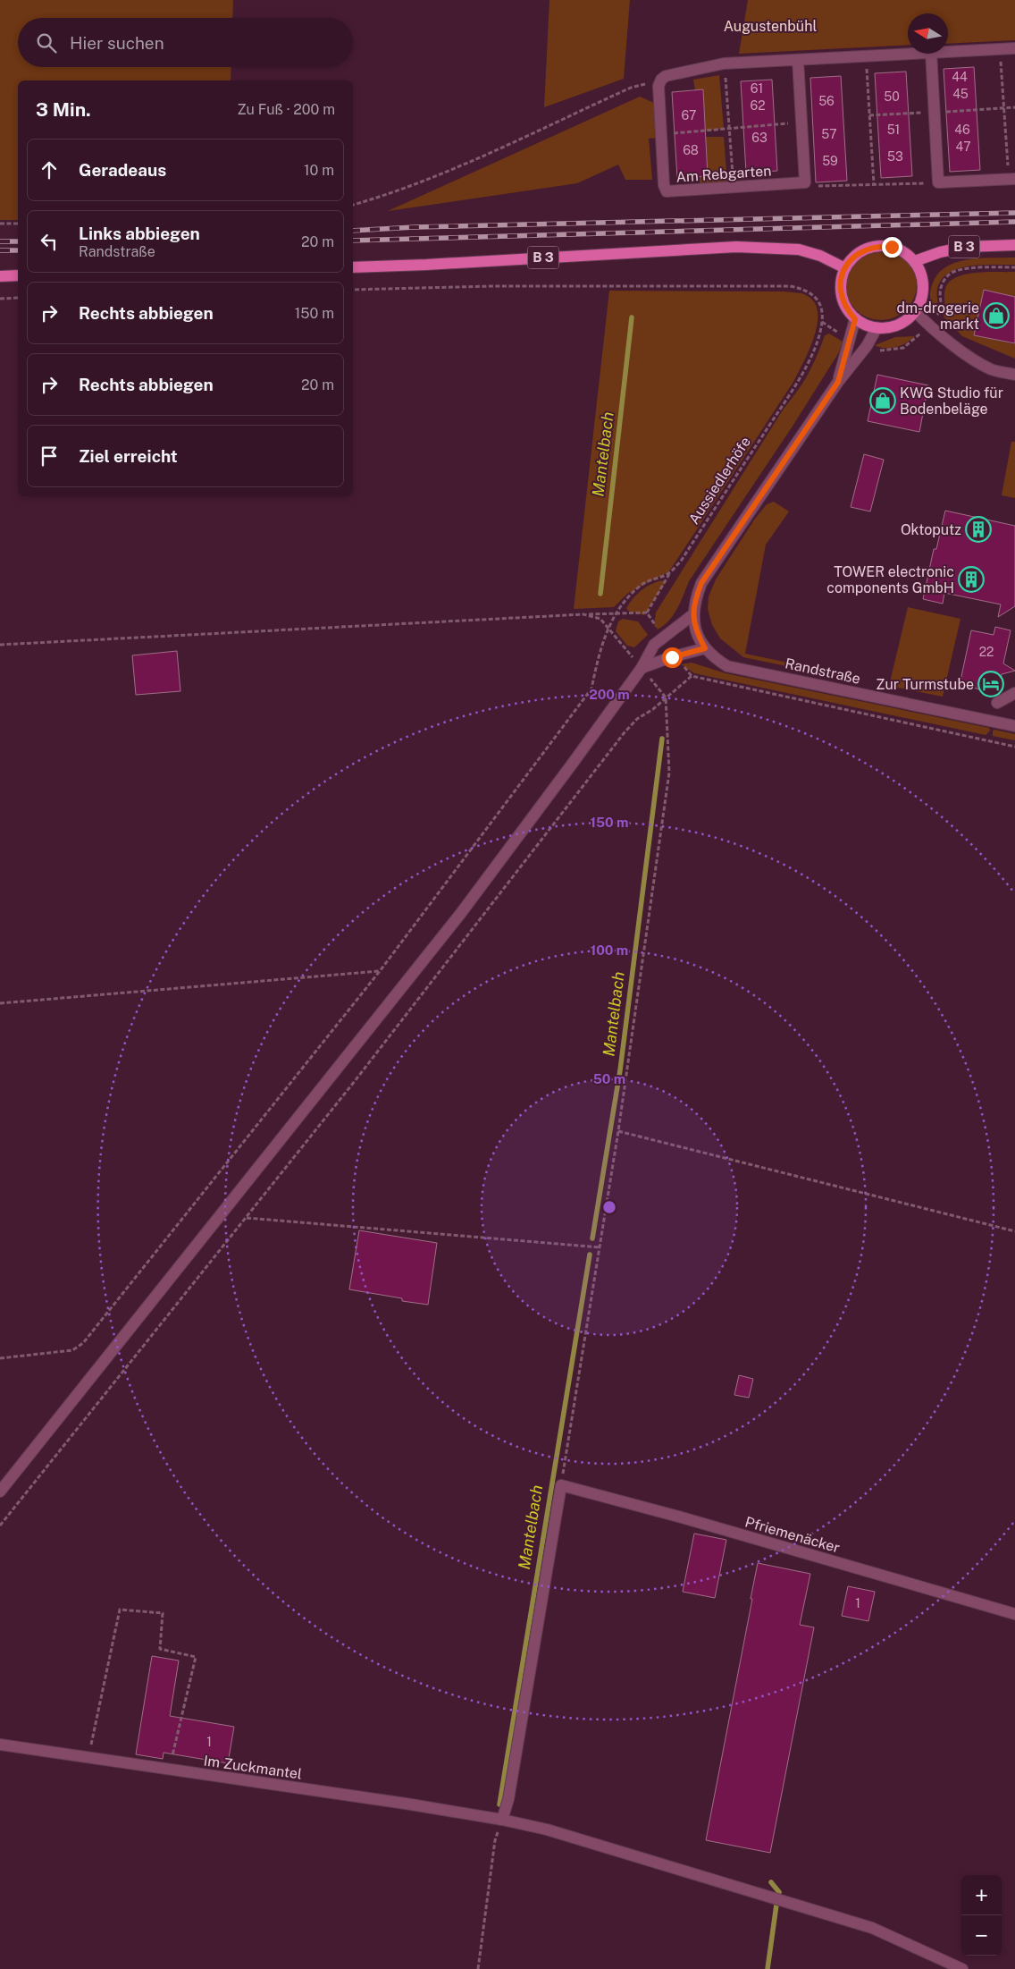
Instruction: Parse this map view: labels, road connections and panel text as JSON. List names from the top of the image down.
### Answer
{
  "streets": {
    "main road": ["B 3"],
    "street": [
      "Am Rebgarten",
      "Randstraße",
      "Pfriemenäcker",
      "Im Zuckmantel"
    ],
    "path": ["Aussiedlerhöfe"]
  },
  "water": ["Mantelbach"],
  "parks": ["Augustenbühl"],
  "places": {
    "shop": ["dm-drogerie markt", "KWG Studio für Bodenbeläge"],
    "building": ["Oktoputz", "TOWER electronic components GmbH"],
    "hotel": ["Zur Turmstube"]
  },
  "house_numbers": [
    "44",
    "61",
    "45",
    "50",
    "56",
    "62",
    "67",
    "51",
    "46",
    "57",
    "63",
    "47",
    "68",
    "53",
    "59",
    "22",
    "1",
    "1"
  ],
  "north": "left",
  "page": {
    "search": "Hier suchen",
    "heading": ["3 Min.", "Zu Fuß · 200 m"],
    "list": [
      ["Geradeaus", "10 m"],
      ["Links abbiegen", "Randstraße", "20 m"],
      ["Rechts abbiegen", "150 m"],
      ["Rechts abbiegen", "20 m"],
      "Ziel erreicht"
    ],
    "map_buttons": ["+", "−"]
  },
  "rings": [
    "200 m",
    "150 m",
    "100 m",
    "50 m"
  ]
}
